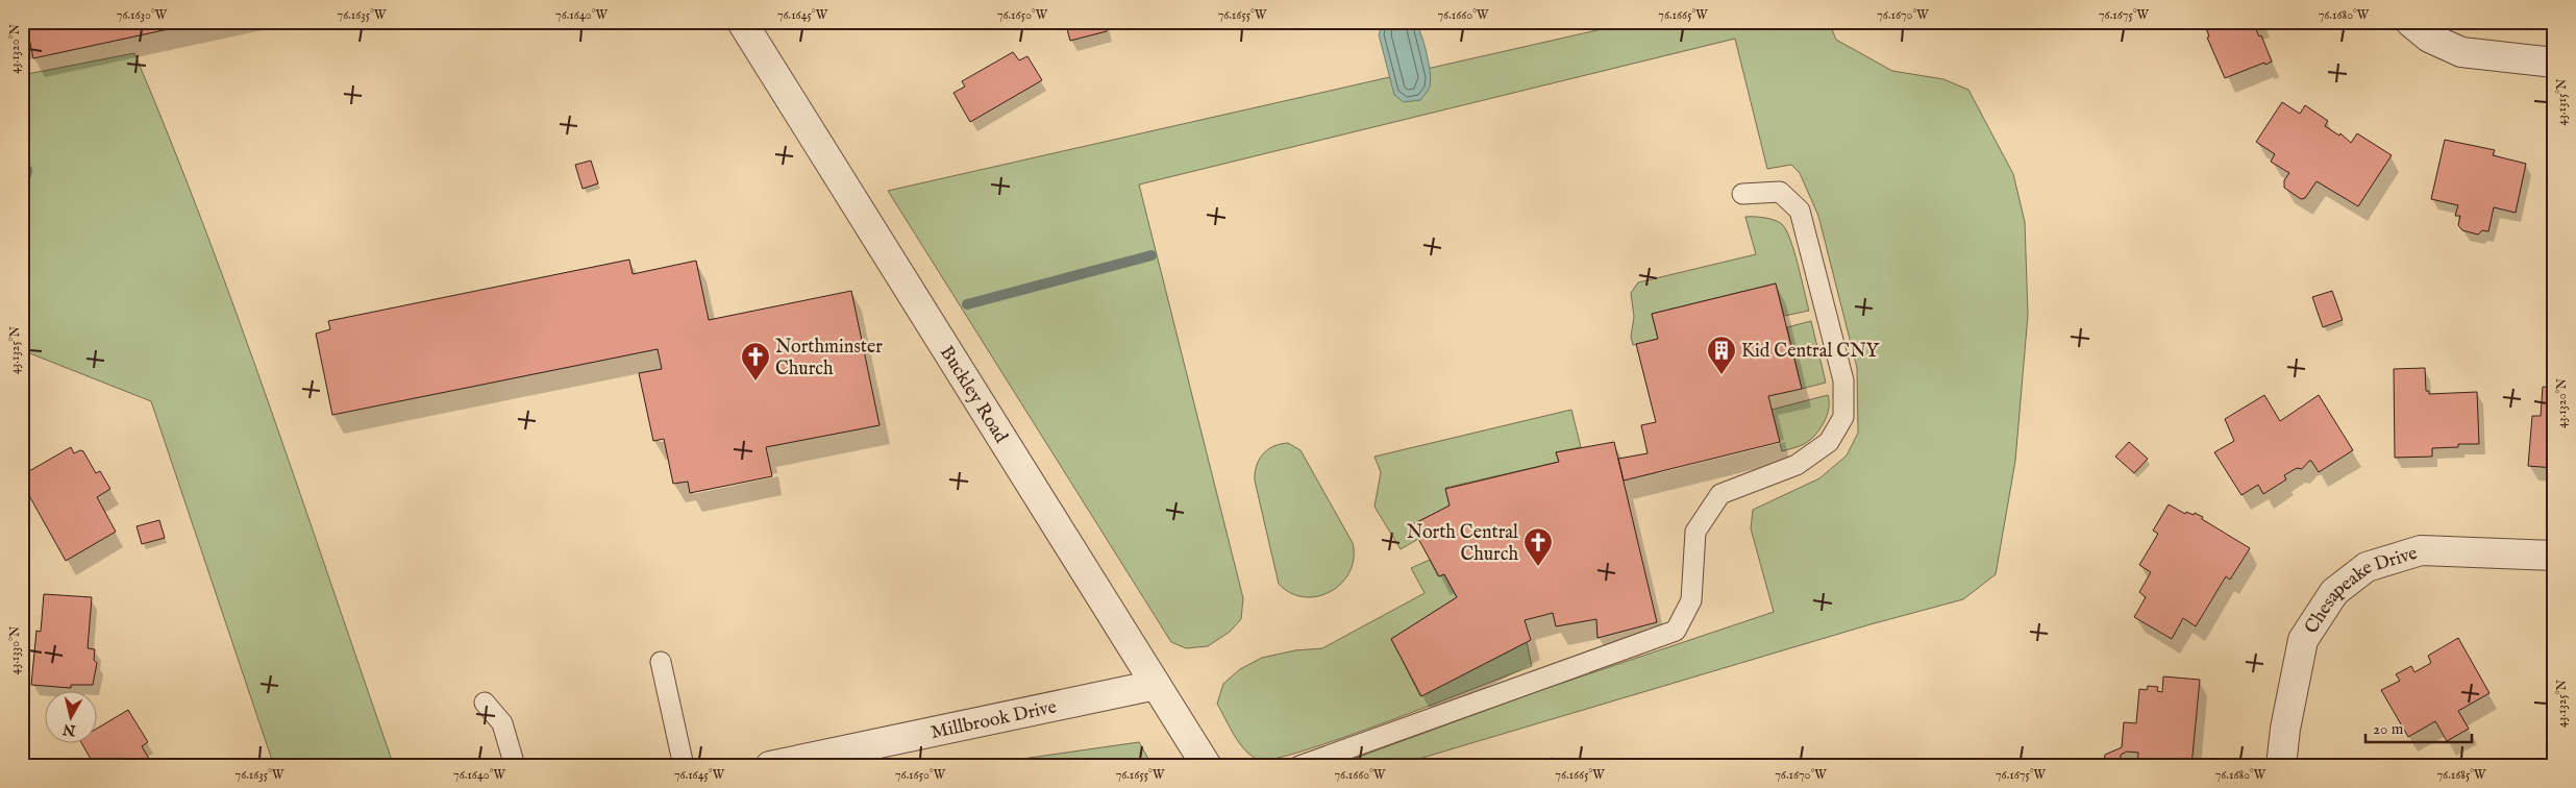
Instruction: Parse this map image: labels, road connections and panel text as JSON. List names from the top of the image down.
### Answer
{
  "streets": {
    "street": ["Buckley Road", "Chesapeake Drive", "Millbrook Drive"]
  },
  "crossings": [
    ["Buckley Road", "Millbrook Drive"]
  ],
  "places": {
    "building": ["Kid Central CNY"],
    "church": ["Northminster Church", "North Central Church"]
  },
  "scale_bar": "20 m",
  "north": "bottom",
  "coordinates": [
    "76.1630°W",
    "76.1635°W",
    "76.1640°W",
    "76.1645°W",
    "76.1650°W",
    "76.1655°W",
    "76.1660°W",
    "76.1665°W",
    "76.1670°W",
    "76.1675°W",
    "76.1680°W",
    "43.1320°N",
    "43.1315°N",
    "43.1325°N",
    "43.1330°N",
    "76.1685°W"
  ]
}
